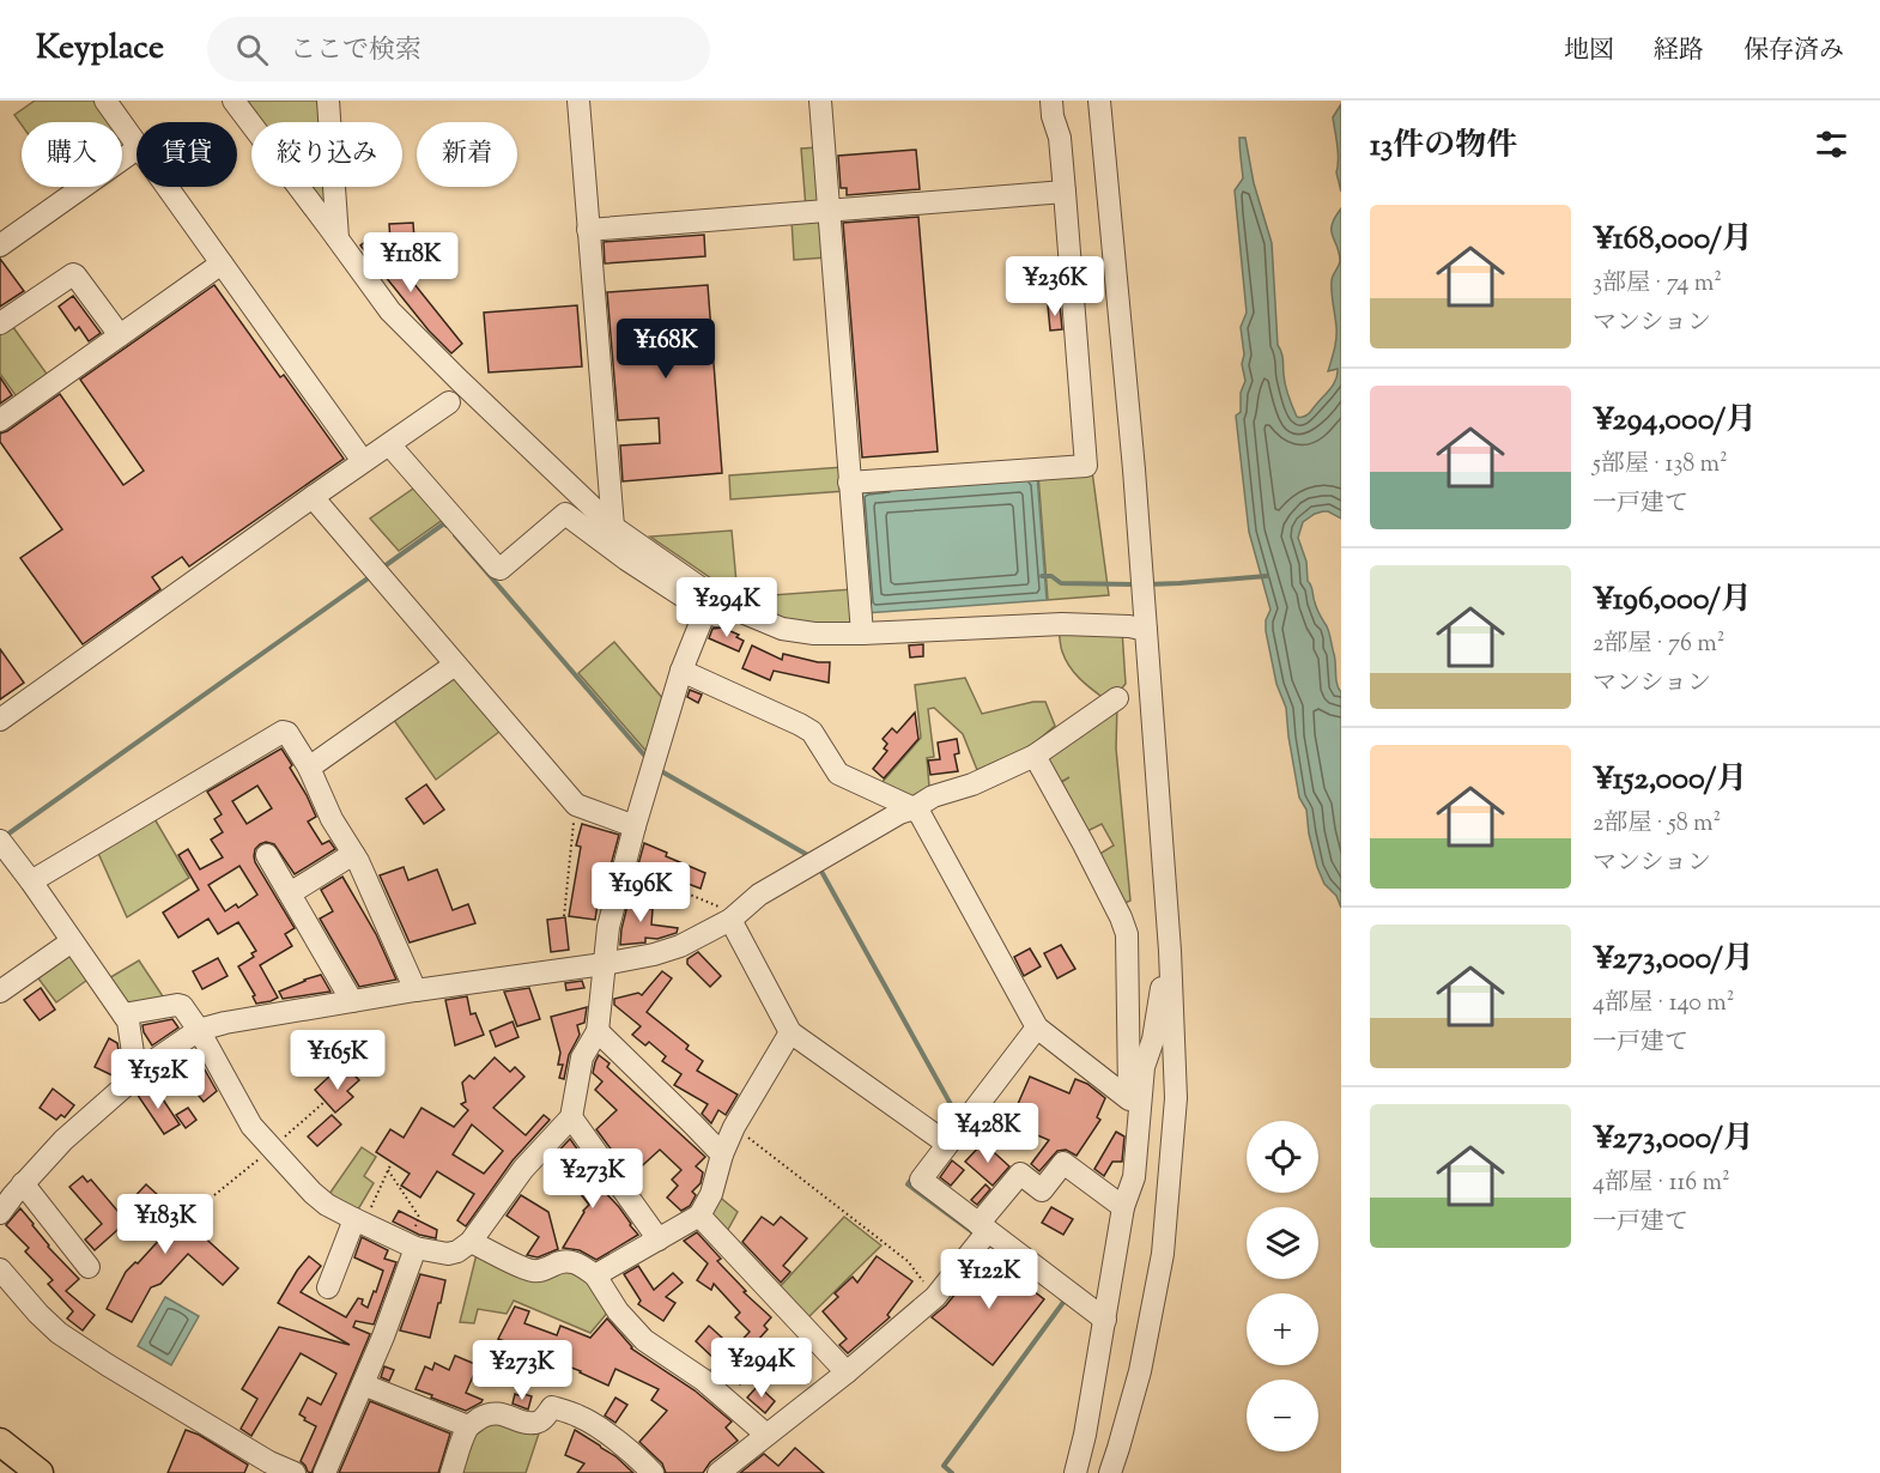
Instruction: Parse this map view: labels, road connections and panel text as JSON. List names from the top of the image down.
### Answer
{
  "page": {
    "header": "Keyplace",
    "search": "ここで検索",
    "nav": ["地図", "経路", "保存済み"],
    "heading": "13件の物件",
    "chip": [
      "購入",
      "賃貸",
      "絞り込み",
      "新着"
    ],
    "list": [
      {
        "name": "¥168,000/月",
        "note": "3部屋 · 74 m² · マンション"
      },
      {
        "name": "¥294,000/月",
        "note": "5部屋 · 138 m² · 一戸建て"
      },
      {
        "name": "¥196,000/月",
        "note": "2部屋 · 76 m² · マンション"
      },
      {
        "name": "¥152,000/月",
        "note": "2部屋 · 58 m² · マンション"
      },
      {
        "name": "¥273,000/月",
        "note": "4部屋 · 140 m² · 一戸建て"
      },
      {
        "name": "¥273,000/月",
        "note": "4部屋 · 116 m² · 一戸建て"
      }
    ],
    "price": [
      "¥118K",
      "¥236K",
      "¥168K",
      "¥294K",
      "¥196K",
      "¥165K",
      "¥152K",
      "¥428K",
      "¥273K",
      "¥183K",
      "¥122K",
      "¥294K",
      "¥273K"
    ],
    "map_buttons": ["+", "−"]
  }
}
